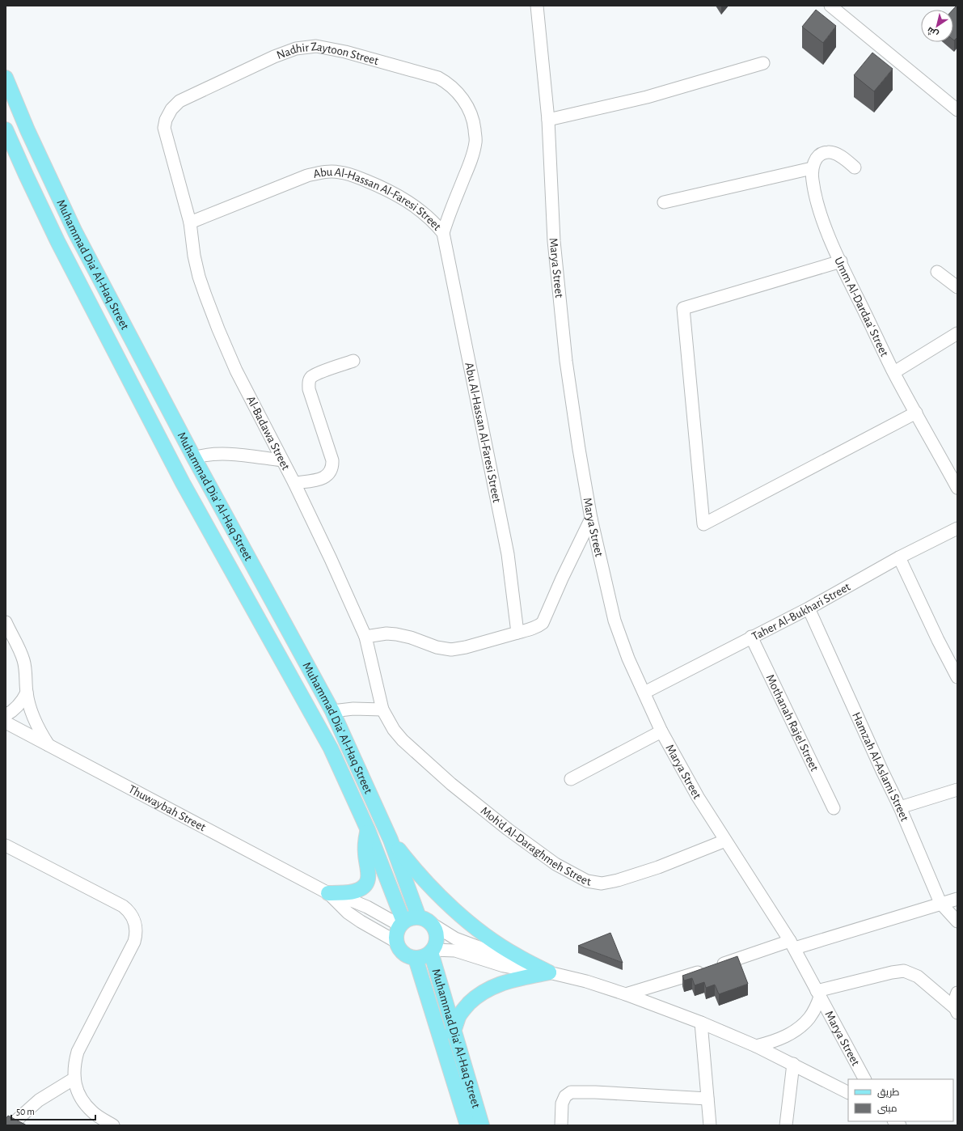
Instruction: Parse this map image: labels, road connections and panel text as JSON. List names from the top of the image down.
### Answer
{
  "streets": {
    "main road": ["Muhammad Dia' Al-Haq Street"],
    "street": [
      "Nadhir Zaytoon Street",
      "Abu Al-Hassan Al-Faresi Street",
      "Marya Street",
      "Umm Al-Dardaa' Street",
      "Al-Badawa Street",
      "Taher Al-Bukhari Street",
      "Mothanah Rajel Street",
      "Hamzah Al-Aslami Street",
      "Thuwaybah Street",
      "Moh'd Al-Daraghmeh Street"
    ]
  },
  "crossings": [
    ["Nadhir Zaytoon Street", "Abu Al-Hassan Al-Faresi Street"],
    ["Nadhir Zaytoon Street", "Al-Badawa Street"],
    ["Abu Al-Hassan Al-Faresi Street", "Al-Badawa Street"],
    ["Muhammad Dia' Al-Haq Street", "Thuwaybah Street"],
    ["Marya Street", "Taher Al-Bukhari Street"],
    ["Marya Street", "Moh'd Al-Daraghmeh Street"],
    ["Taher Al-Bukhari Street", "Mothanah Rajel Street"],
    ["Taher Al-Bukhari Street", "Hamzah Al-Aslami Street"]
  ],
  "legend": ["طريق", "مبنى"],
  "scale_bar": "50 m",
  "north": "bottom left"
}
